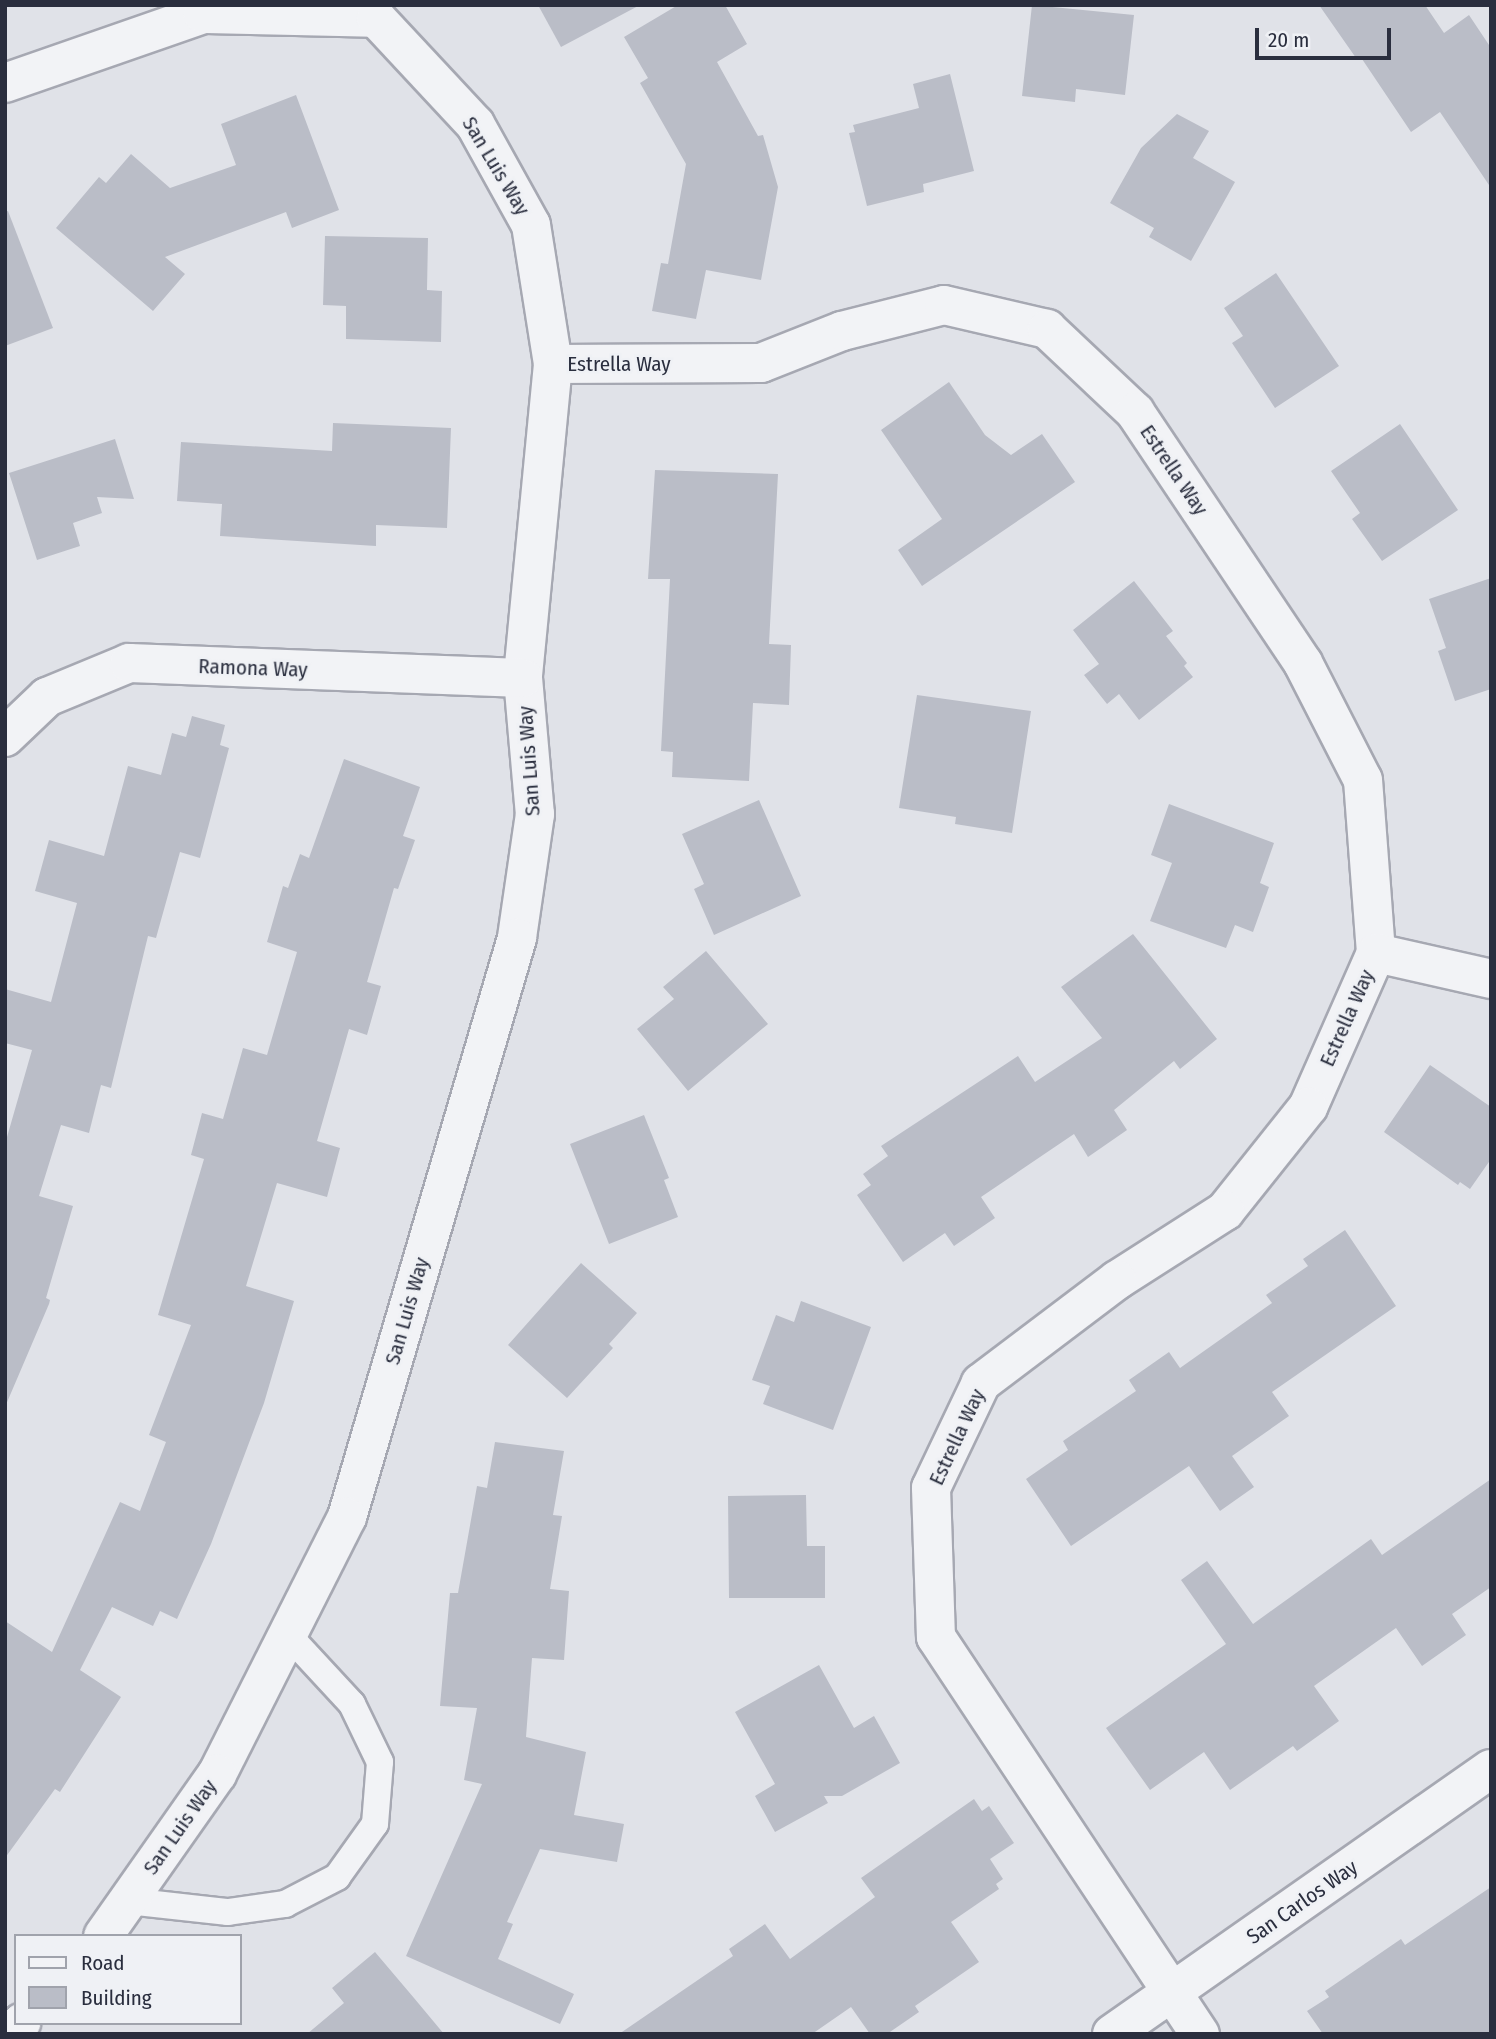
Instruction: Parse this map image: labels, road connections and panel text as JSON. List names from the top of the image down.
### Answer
{
  "streets": {
    "street": [
      "San Luis Way",
      "Estrella Way",
      "Ramona Way",
      "San Carlos Way"
    ]
  },
  "crossings": [
    ["San Luis Way", "Estrella Way"],
    ["San Luis Way", "Ramona Way"],
    ["Estrella Way", "San Carlos Way"]
  ],
  "legend": ["Road", "Building"],
  "scale_bar": "20 m"
}
